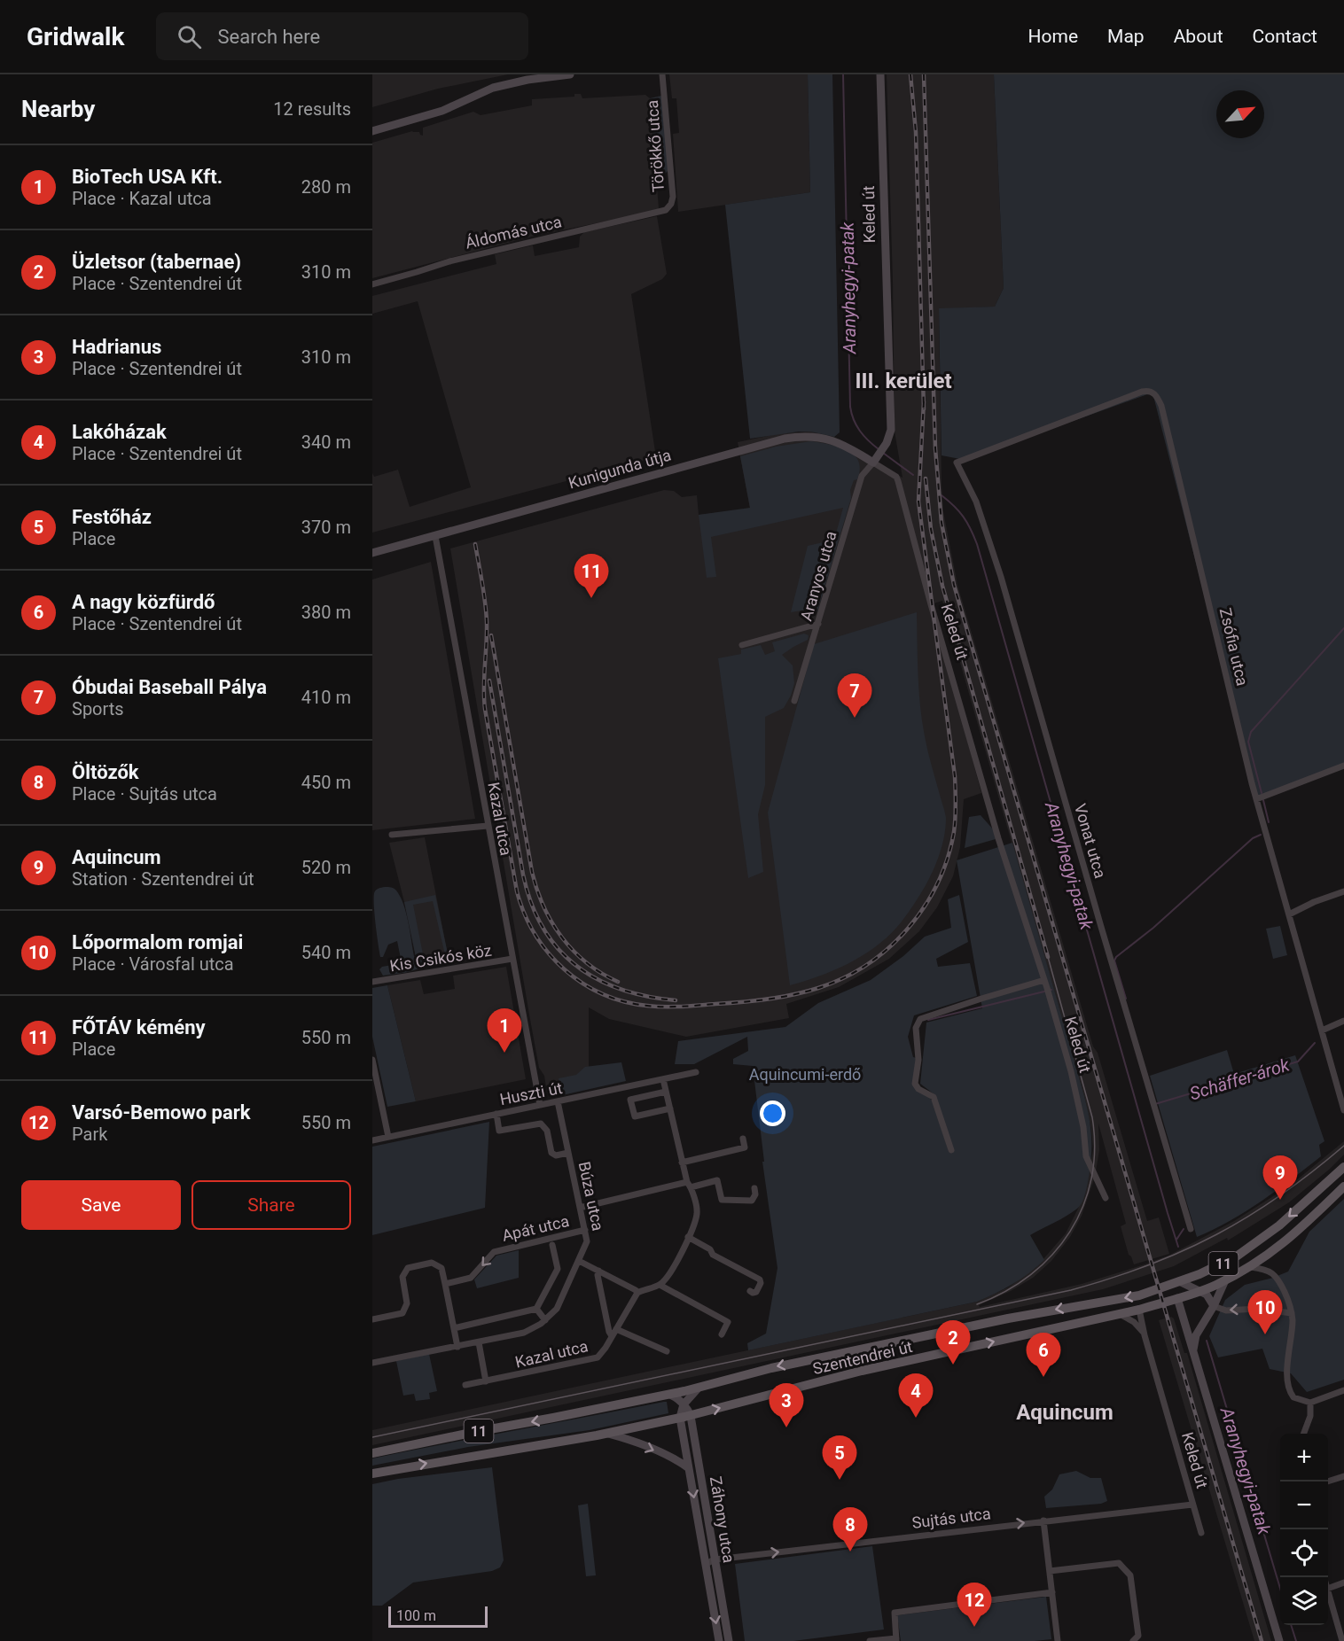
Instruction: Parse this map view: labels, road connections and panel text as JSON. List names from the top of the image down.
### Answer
{
  "streets": {
    "main road": ["11", "Szentendrei út"],
    "street": [
      "Törökkő utca",
      "Keled út",
      "Áldomás utca",
      "Kunigunda útja",
      "Aranyos utca",
      "Zsófia utca",
      "Kazal utca",
      "Vonat utca",
      "Kis Csikós köz",
      "Huszti út",
      "Búza utca",
      "Apát utca",
      "Sujtás utca",
      "Záhony utca"
    ]
  },
  "crossings": [
    ["Törökkő utca", "Áldomás utca"],
    ["Keled út", "Kunigunda útja"],
    ["Keled út", "Aranyos utca"],
    ["Keled út", "Szentendrei út"],
    ["Keled út", "Sujtás utca"],
    ["Kunigunda útja", "Aranyos utca"],
    ["Kunigunda útja", "Kazal utca"],
    ["Zsófia utca", "Vonat utca"],
    ["Kazal utca", "Kis Csikós köz"],
    ["Kazal utca", "Huszti út"],
    ["Huszti út", "Búza utca"],
    ["Búza utca", "Apát utca"],
    ["Szentendrei út", "Záhony utca"],
    ["Sujtás utca", "Záhony utca"]
  ],
  "one_way": ["Sujtás utca"],
  "districts": ["III. kerület", "Aquincum"],
  "water": ["Aranyhegyi-patak", "Schäffer-árok"],
  "parks": ["Aquincumi-erdő"],
  "scale_bar": "100 m",
  "north": "top right",
  "page": {
    "header": "Gridwalk",
    "search": "Search here",
    "nav": [
      "Home",
      "Map",
      "About",
      "Contact"
    ],
    "heading": ["Nearby", "12 results"],
    "list": [
      {
        "mark": "1",
        "name": "BioTech USA Kft.",
        "note": "Place · Kazal utca",
        "value": "280 m"
      },
      {
        "mark": "2",
        "name": "Üzletsor (tabernae)",
        "note": "Place · Szentendrei út",
        "value": "310 m"
      },
      {
        "mark": "3",
        "name": "Hadrianus",
        "note": "Place · Szentendrei út",
        "value": "310 m"
      },
      {
        "mark": "4",
        "name": "Lakóházak",
        "note": "Place · Szentendrei út",
        "value": "340 m"
      },
      {
        "mark": "5",
        "name": "Festőház",
        "note": "Place",
        "value": "370 m"
      },
      {
        "mark": "6",
        "name": "A nagy közfürdő",
        "note": "Place · Szentendrei út",
        "value": "380 m"
      },
      {
        "mark": "7",
        "name": "Óbudai Baseball Pálya",
        "note": "Sports",
        "value": "410 m"
      },
      {
        "mark": "8",
        "name": "Öltözők",
        "note": "Place · Sujtás utca",
        "value": "450 m"
      },
      {
        "mark": "9",
        "name": "Aquincum",
        "note": "Station · Szentendrei út",
        "value": "520 m"
      },
      {
        "mark": "10",
        "name": "Lőpormalom romjai",
        "note": "Place · Városfal utca",
        "value": "540 m"
      },
      {
        "mark": "11",
        "name": "FŐTÁV kémény",
        "note": "Place",
        "value": "550 m"
      },
      {
        "mark": "12",
        "name": "Varsó-Bemowo park",
        "note": "Park",
        "value": "550 m"
      }
    ],
    "pins": [
      "11",
      "7",
      "1",
      "9",
      "10",
      "2",
      "6",
      "4",
      "3",
      "5",
      "8",
      "12"
    ],
    "buttons": ["Save", "Share"],
    "map_buttons": ["+", "−"],
    "scale": "100 m"
  }
}
